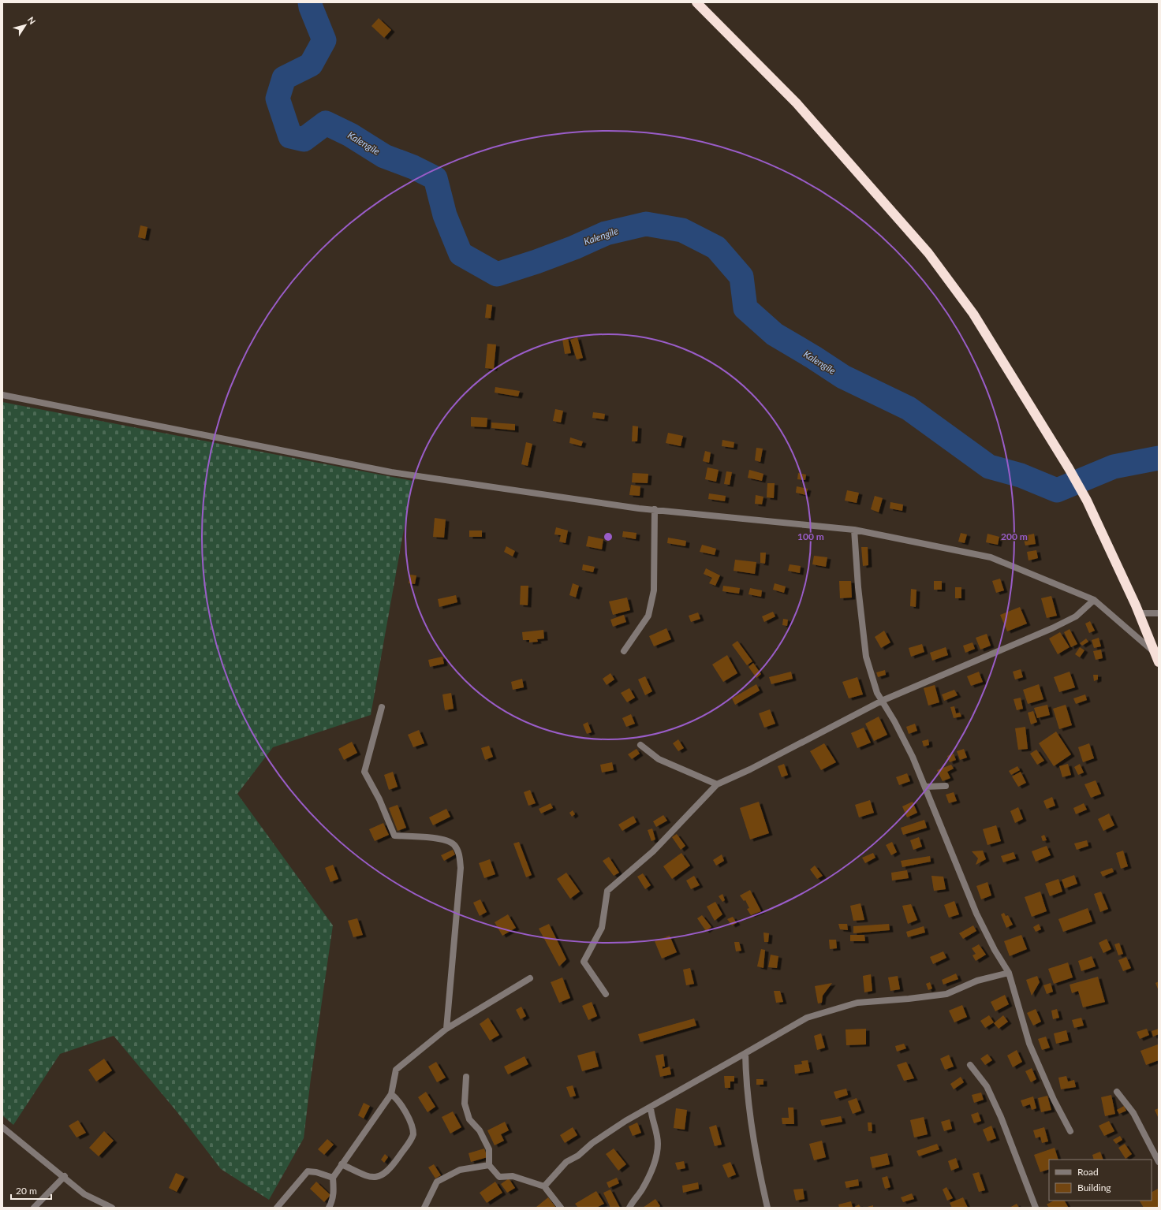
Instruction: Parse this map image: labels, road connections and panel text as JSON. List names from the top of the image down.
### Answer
{
  "water": ["Kalengile"],
  "legend": ["Road", "Building"],
  "scale_bar": "20 m",
  "north": "top right",
  "rings": ["100 m", "200 m"]
}
